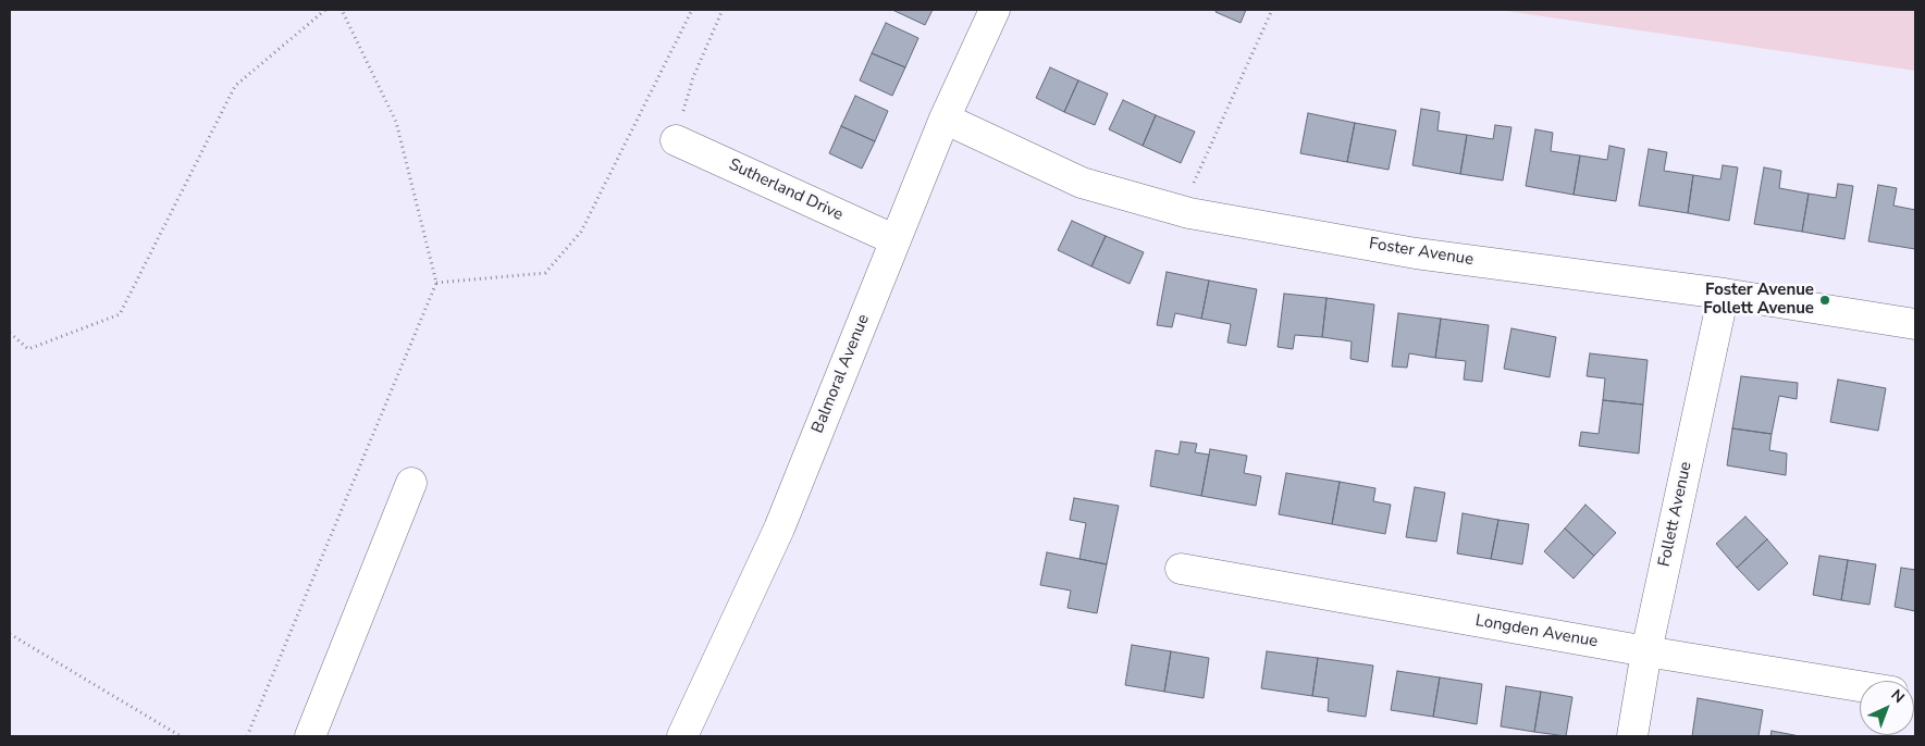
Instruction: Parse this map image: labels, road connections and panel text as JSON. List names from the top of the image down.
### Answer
{
  "streets": {
    "street": [
      "Sutherland Drive",
      "Foster Avenue",
      "Balmoral Avenue",
      "Follett Avenue",
      "Longden Avenue"
    ]
  },
  "crossings": [
    ["Sutherland Drive", "Balmoral Avenue"],
    ["Foster Avenue", "Balmoral Avenue"],
    ["Foster Avenue", "Follett Avenue"],
    ["Follett Avenue", "Longden Avenue"]
  ],
  "places": ["Foster Avenue Follett Avenue"],
  "north": "top right"
}
